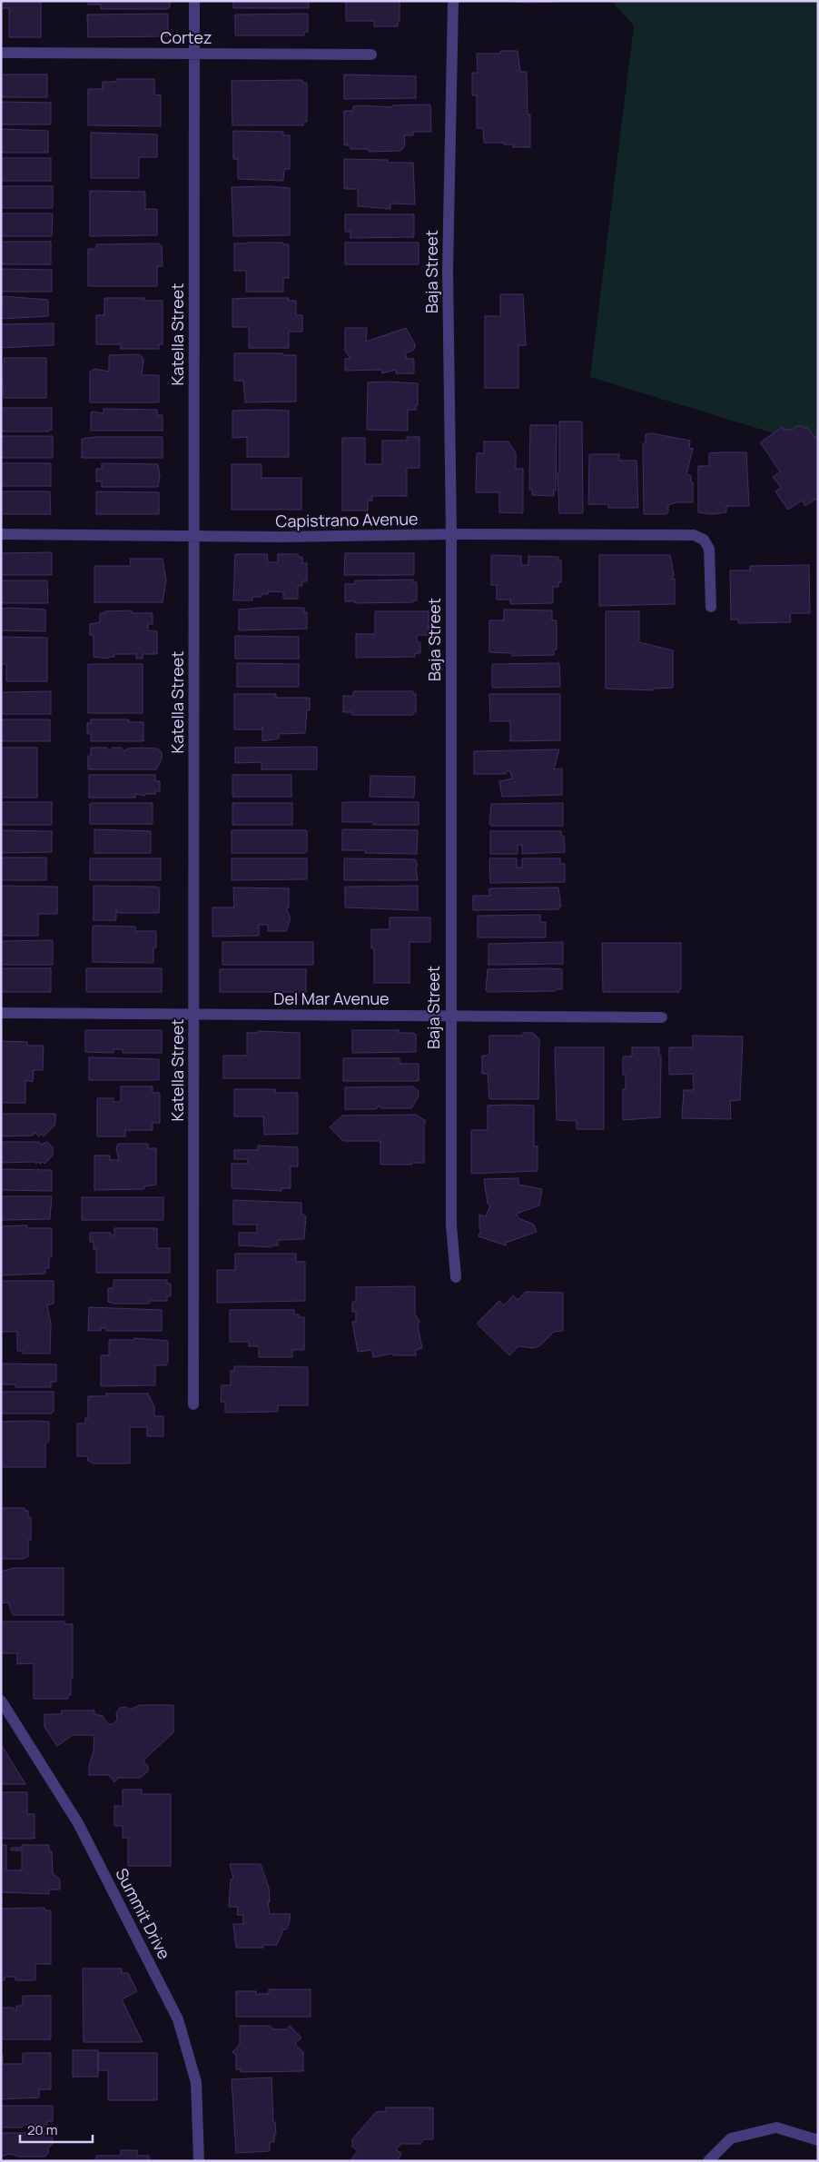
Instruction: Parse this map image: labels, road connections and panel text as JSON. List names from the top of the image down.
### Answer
{
  "streets": {
    "street": [
      "Cortez",
      "Baja Street",
      "Katella Street",
      "Capistrano Avenue",
      "Del Mar Avenue",
      "Summit Drive"
    ]
  },
  "crossings": [
    ["Cortez", "Katella Street"],
    ["Baja Street", "Capistrano Avenue"],
    ["Baja Street", "Del Mar Avenue"],
    ["Katella Street", "Capistrano Avenue"],
    ["Katella Street", "Del Mar Avenue"]
  ],
  "scale_bar": "20 m"
}
